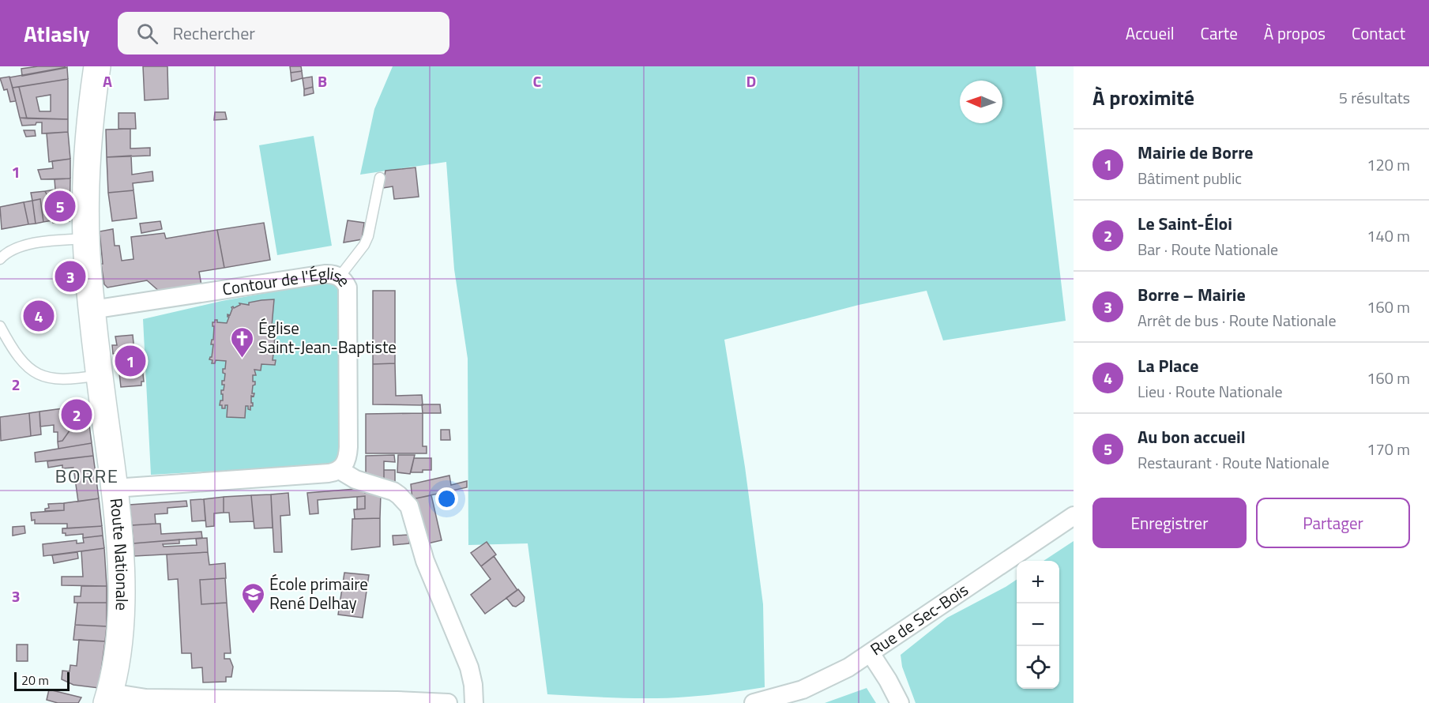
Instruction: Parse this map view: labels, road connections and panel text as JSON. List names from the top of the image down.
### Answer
{
  "streets": {
    "street": ["Contour de l'Église", "Route Nationale", "Rue de Sec-Bois"]
  },
  "crossings": [
    ["Contour de l'Église", "Route Nationale"]
  ],
  "districts": ["BORRE"],
  "places": {
    "church": ["Église Saint-Jean-Baptiste"],
    "school or university": ["École primaire René Delhay"]
  },
  "scale_bar": "20 m",
  "north": "left",
  "page": {
    "header": "Atlasly",
    "search": "Rechercher",
    "nav": [
      "Accueil",
      "Carte",
      "À propos",
      "Contact"
    ],
    "heading": ["À proximité", "5 résultats"],
    "list": [
      {
        "mark": "1",
        "name": "Mairie de Borre",
        "note": "Bâtiment public",
        "value": "120 m"
      },
      {
        "mark": "2",
        "name": "Le Saint-Éloi",
        "note": "Bar · Route Nationale",
        "value": "140 m"
      },
      {
        "mark": "3",
        "name": "Borre – Mairie",
        "note": "Arrêt de bus · Route Nationale",
        "value": "160 m"
      },
      {
        "mark": "4",
        "name": "La Place",
        "note": "Lieu · Route Nationale",
        "value": "160 m"
      },
      {
        "mark": "5",
        "name": "Au bon accueil",
        "note": "Restaurant · Route Nationale",
        "value": "170 m"
      }
    ],
    "pins": [
      "5",
      "3",
      "4",
      "1",
      "2"
    ],
    "buttons": ["Enregistrer", "Partager"],
    "map_buttons": ["+", "−"],
    "scale": "20 m"
  },
  "grid": {
    "columns": [
      "A",
      "B",
      "C",
      "D"
    ],
    "rows": ["1", "2", "3"]
  }
}
